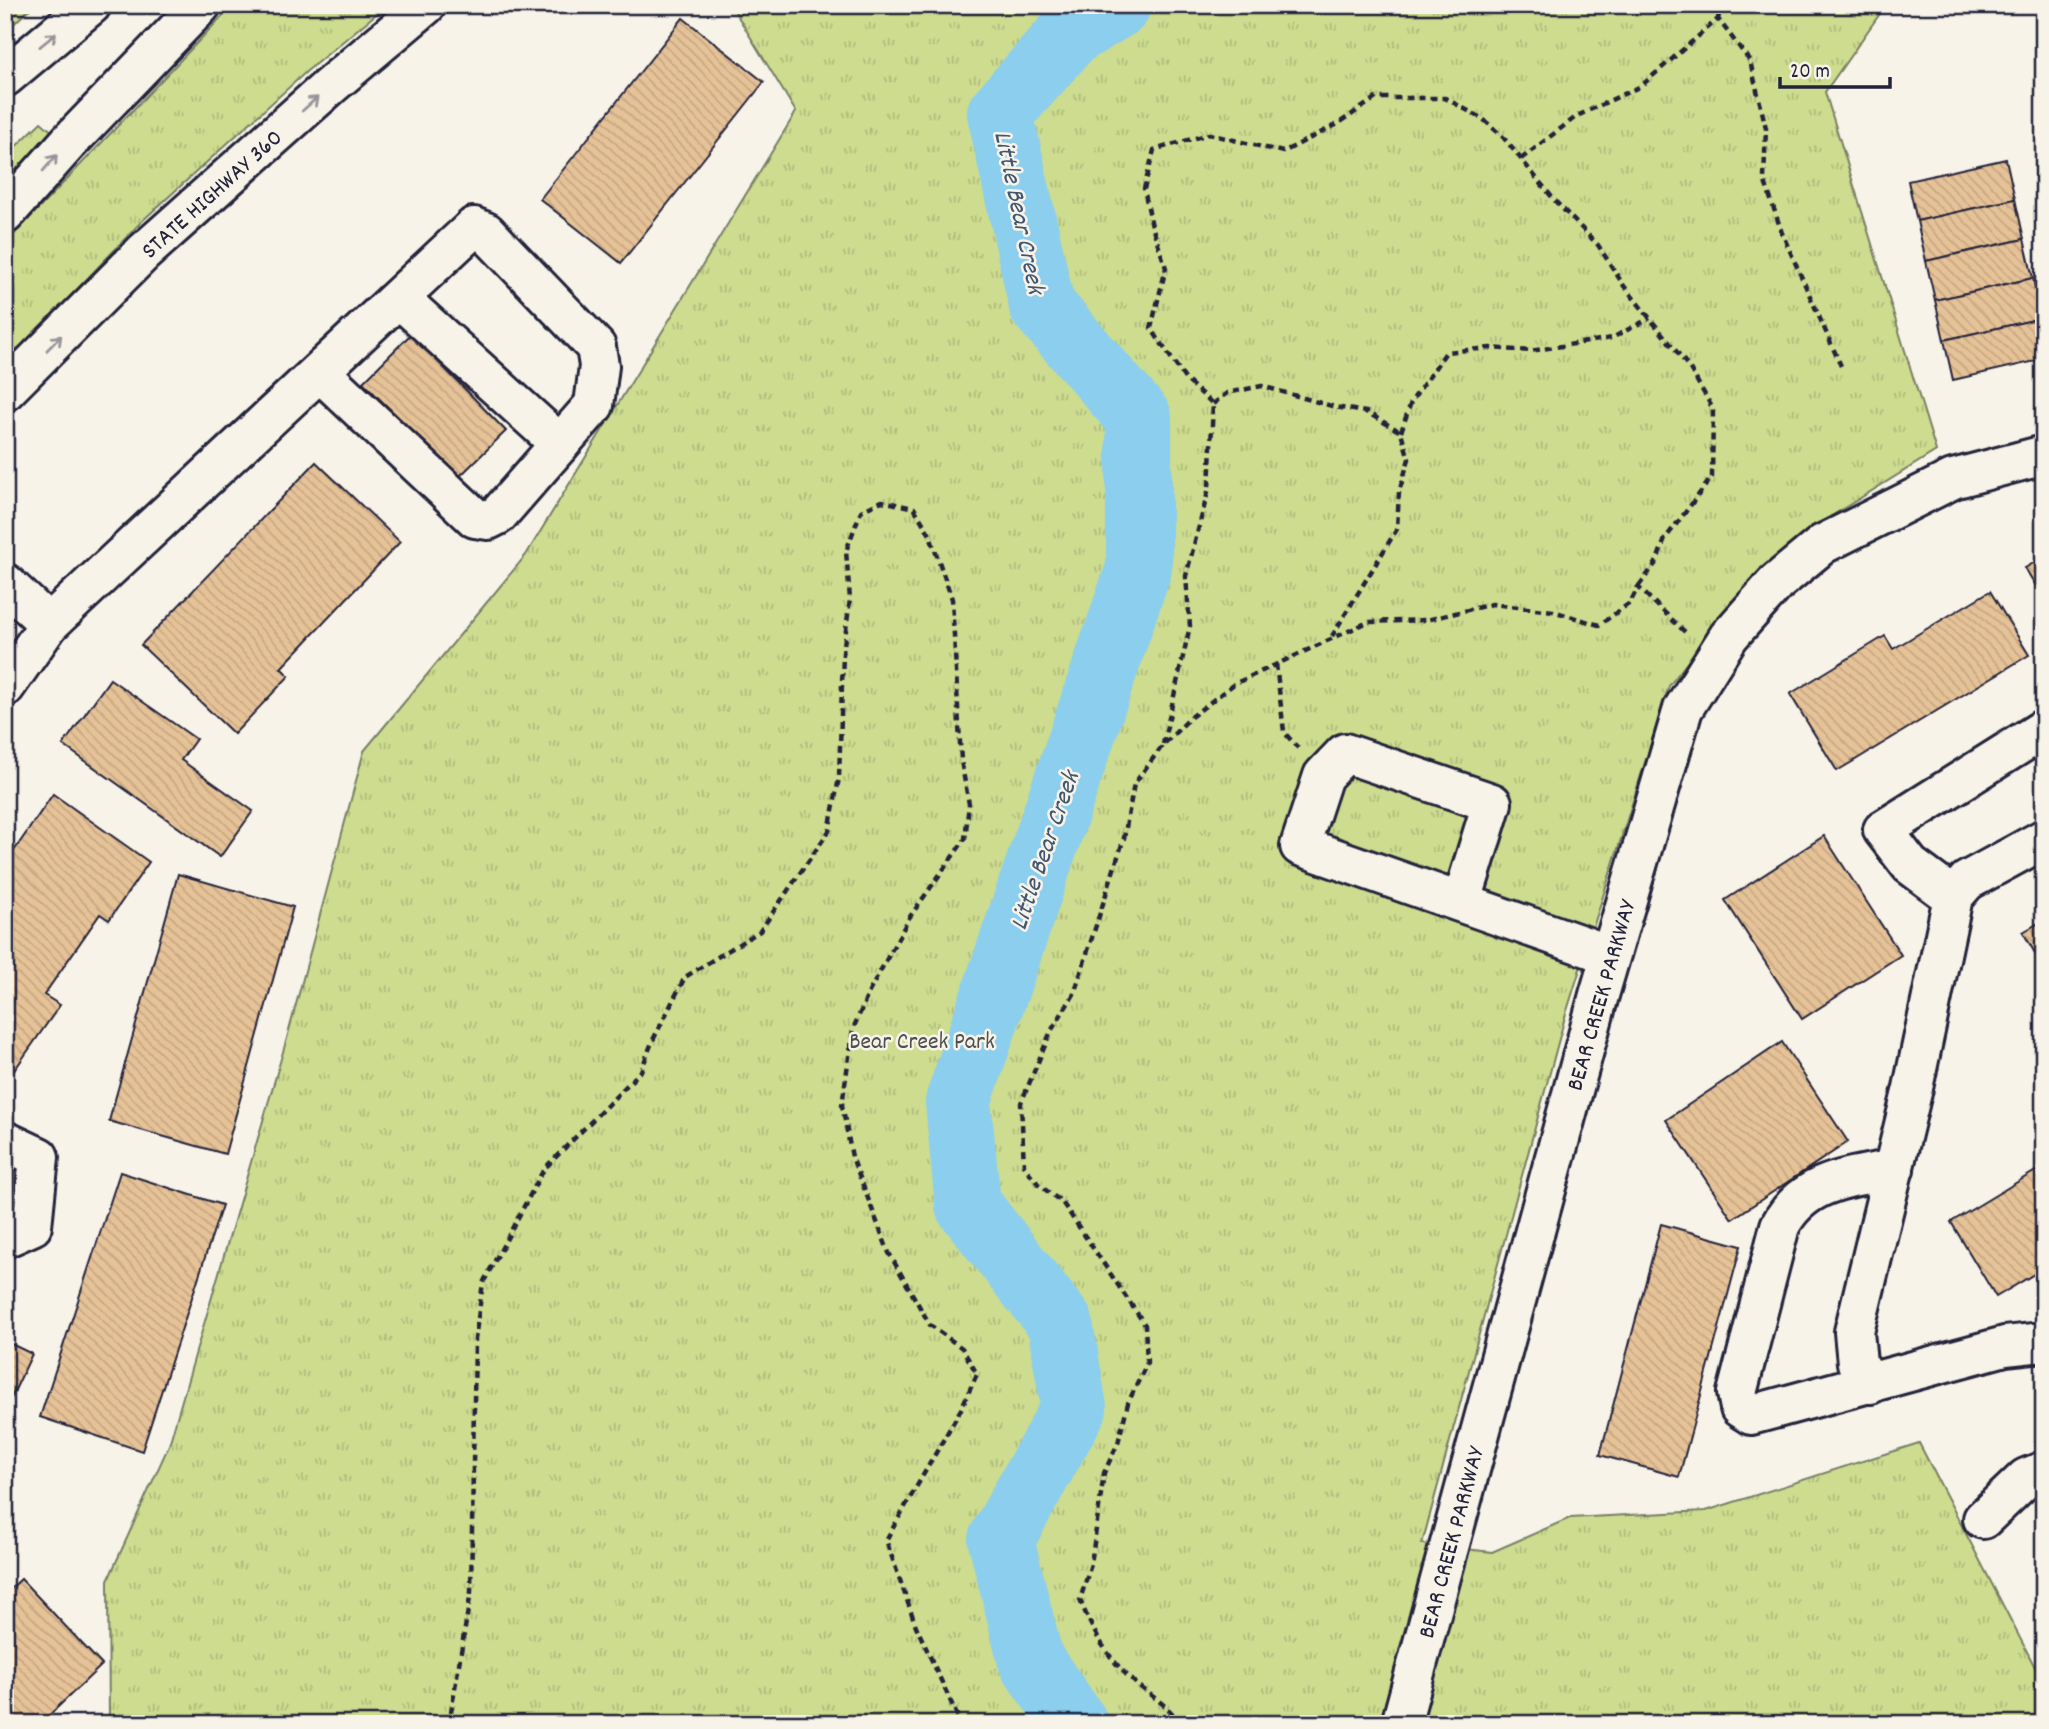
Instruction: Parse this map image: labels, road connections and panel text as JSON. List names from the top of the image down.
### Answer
{
  "streets": {
    "main road": ["STATE HIGHWAY 360", "BEAR CREEK PARKWAY"]
  },
  "water": ["Little Bear Creek"],
  "parks": ["Bear Creek Park"],
  "scale_bar": "20 m"
}
